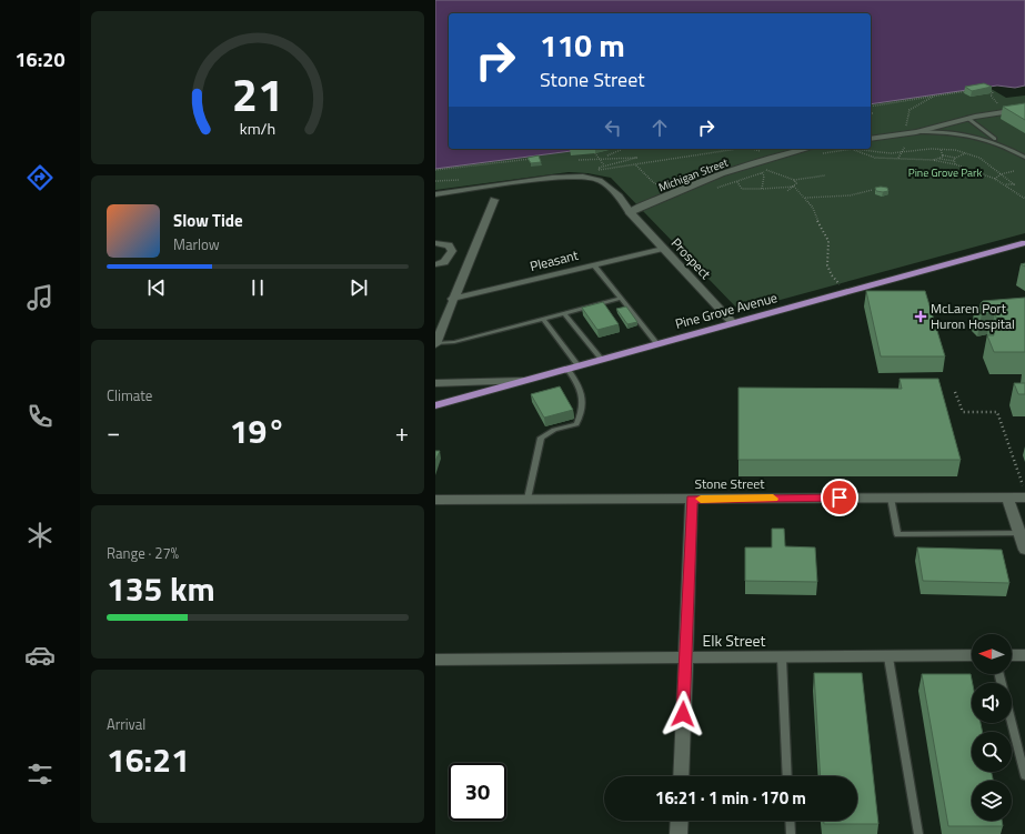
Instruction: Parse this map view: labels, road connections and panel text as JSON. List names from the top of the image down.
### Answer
{
  "streets": {
    "main road": ["Pine Grove Avenue"],
    "street": [
      "Michigan Street",
      "Prospect",
      "Pleasant",
      "Stone Street",
      "Elk Street"
    ]
  },
  "crossings": [
    ["Michigan Street", "Prospect"],
    ["Prospect", "Pleasant"],
    ["Prospect", "Pine Grove Avenue"]
  ],
  "parks": ["Pine Grove Park"],
  "places": {
    "health": ["McLaren Port Huron Hospital"]
  },
  "north": "left",
  "page": {
    "tabs": "16:20",
    "turn": ["110 m", "Stone Street"],
    "song": ["Slow Tide", "Marlow"],
    "tile": [
      "Climate",
      ["Range · 27%", "135 km"],
      ["Arrival", "16:21"]
    ],
    "heat": ["−", "19°", "+"],
    "limit": "30",
    "trip": "16:21 · 1 min · 170 m",
    "gauge": ["21", "km/h"]
  }
}
